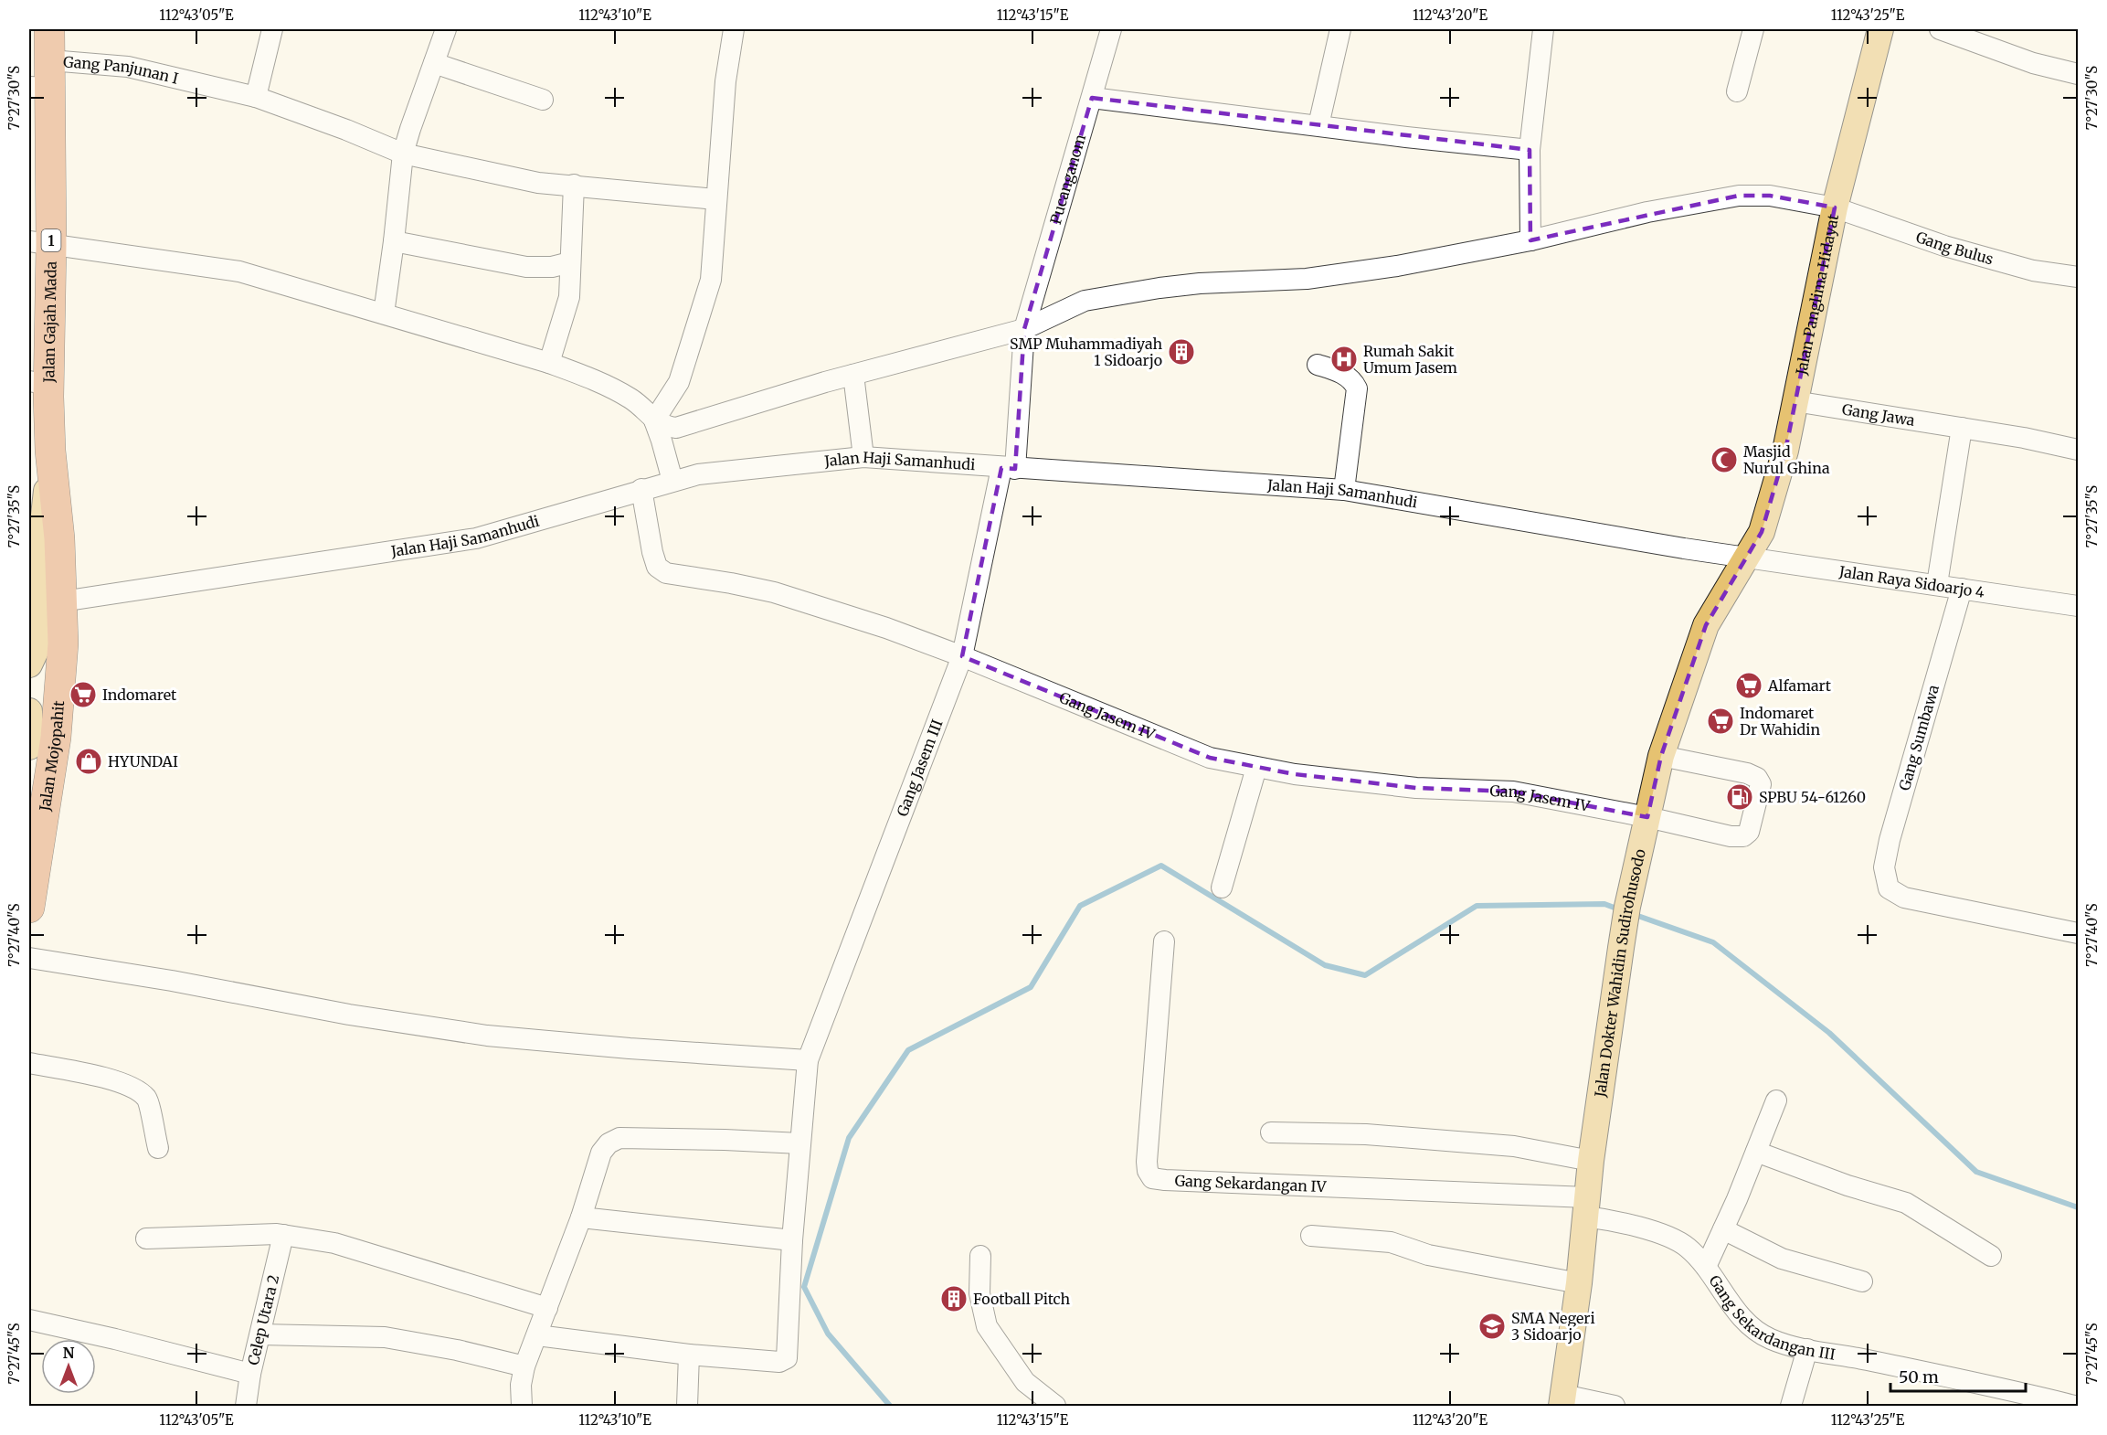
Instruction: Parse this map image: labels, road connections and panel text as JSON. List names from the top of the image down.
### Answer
{
  "streets": {
    "highway": ["1", "Jalan Gajah Mada", "Jalan Mojopahit"],
    "main road": ["Jalan Panglima Hidayat", "Jalan Dokter Wahidin Sudirohusodo"],
    "street": [
      "Gang Panjunan I",
      "Pucanganom",
      "Gang Bulus",
      "Gang Jawa",
      "Jalan Haji Samanhudi",
      "Jalan Raya Sidoarjo 4",
      "Gang Jasem IV",
      "Gang Sumbawa",
      "Gang Jasem III",
      "Gang Sekardangan IV",
      "Gang Sekardangan III",
      "Celep Utara 2"
    ]
  },
  "crossings": [
    ["Gang Panjunan I", "Jalan Gajah Mada"],
    ["Pucanganom", "Gang Bulus"],
    ["Pucanganom", "Jalan Haji Samanhudi"],
    ["Pucanganom", "Gang Jasem III"],
    ["Gang Bulus", "Jalan Panglima Hidayat"],
    ["Jalan Panglima Hidayat", "Gang Jawa"],
    ["Jalan Panglima Hidayat", "Jalan Haji Samanhudi"],
    ["Jalan Panglima Hidayat", "Jalan Raya Sidoarjo 4"],
    ["Jalan Panglima Hidayat", "Jalan Dokter Wahidin Sudirohusodo"],
    ["Jalan Gajah Mada", "Jalan Haji Samanhudi"],
    ["Jalan Gajah Mada", "Jalan Mojopahit"],
    ["Jalan Haji Samanhudi", "Jalan Raya Sidoarjo 4"],
    ["Jalan Haji Samanhudi", "Gang Jasem IV"],
    ["Jalan Haji Samanhudi", "Jalan Mojopahit"],
    ["Jalan Haji Samanhudi", "Gang Jasem III"],
    ["Jalan Haji Samanhudi", "Jalan Dokter Wahidin Sudirohusodo"],
    ["Jalan Raya Sidoarjo 4", "Gang Sumbawa"],
    ["Jalan Raya Sidoarjo 4", "Jalan Dokter Wahidin Sudirohusodo"],
    ["Gang Jasem IV", "Gang Jasem III"],
    ["Gang Jasem IV", "Jalan Dokter Wahidin Sudirohusodo"],
    ["Jalan Dokter Wahidin Sudirohusodo", "Gang Sekardangan IV"],
    ["Jalan Dokter Wahidin Sudirohusodo", "Gang Sekardangan III"],
    ["Gang Sekardangan IV", "Gang Sekardangan III"]
  ],
  "places": {
    "building": ["SMP Muhammadiyah 1 Sidoarjo", "Football Pitch"],
    "hospital": ["Rumah Sakit Umum Jasem"],
    "mosque": ["Masjid Nurul Ghina"],
    "supermarket": ["Alfamart", "Indomaret", "Indomaret Dr Wahidin"],
    "shop": ["HYUNDAI"],
    "fuel station": ["SPBU 54-61260"],
    "school or university": ["SMA Negeri 3 Sidoarjo"]
  },
  "scale_bar": "50 m",
  "north": "top",
  "coordinates": [
    "112°43'05\"E",
    "112°43'10\"E",
    "112°43'15\"E",
    "112°43'20\"E",
    "112°43'25\"E",
    "7°27'30\"S",
    "7°27'35\"S",
    "7°27'40\"S",
    "7°27'45\"S"
  ]
}
